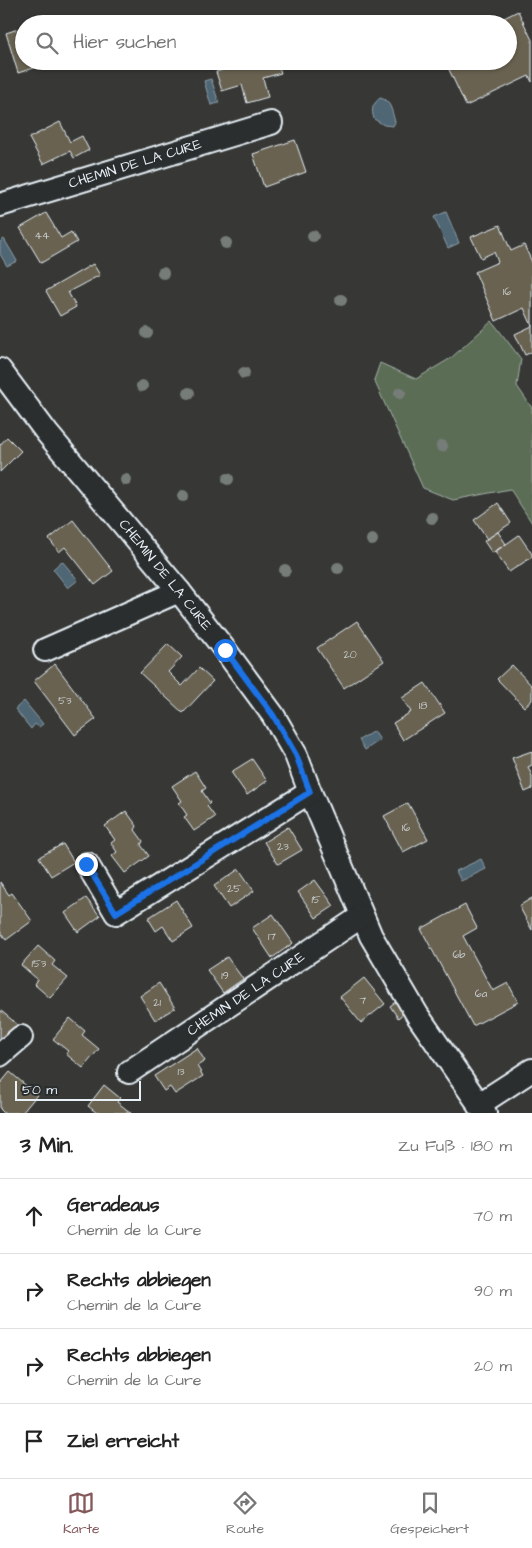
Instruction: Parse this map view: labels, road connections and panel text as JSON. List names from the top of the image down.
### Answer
{
  "streets": {
    "street": ["CHEMIN DE LA CURE"]
  },
  "house_numbers": [
    "44",
    "16",
    "20",
    "53",
    "18",
    "16",
    "23",
    "25",
    "15",
    "17",
    "6b",
    "153",
    "19",
    "6a",
    "7",
    "21",
    "13"
  ],
  "scale_bar": "50 m",
  "page": {
    "search": "Hier suchen",
    "scale": "50 m",
    "heading": ["3 Min.", "Zu Fuß · 180 m"],
    "list": [
      ["Geradeaus", "Chemin de la Cure", "70 m"],
      ["Rechts abbiegen", "Chemin de la Cure", "90 m"],
      ["Rechts abbiegen", "Chemin de la Cure", "20 m"],
      "Ziel erreicht"
    ],
    "nav": ["Karte", "Route", "Gespeichert"]
  }
}
